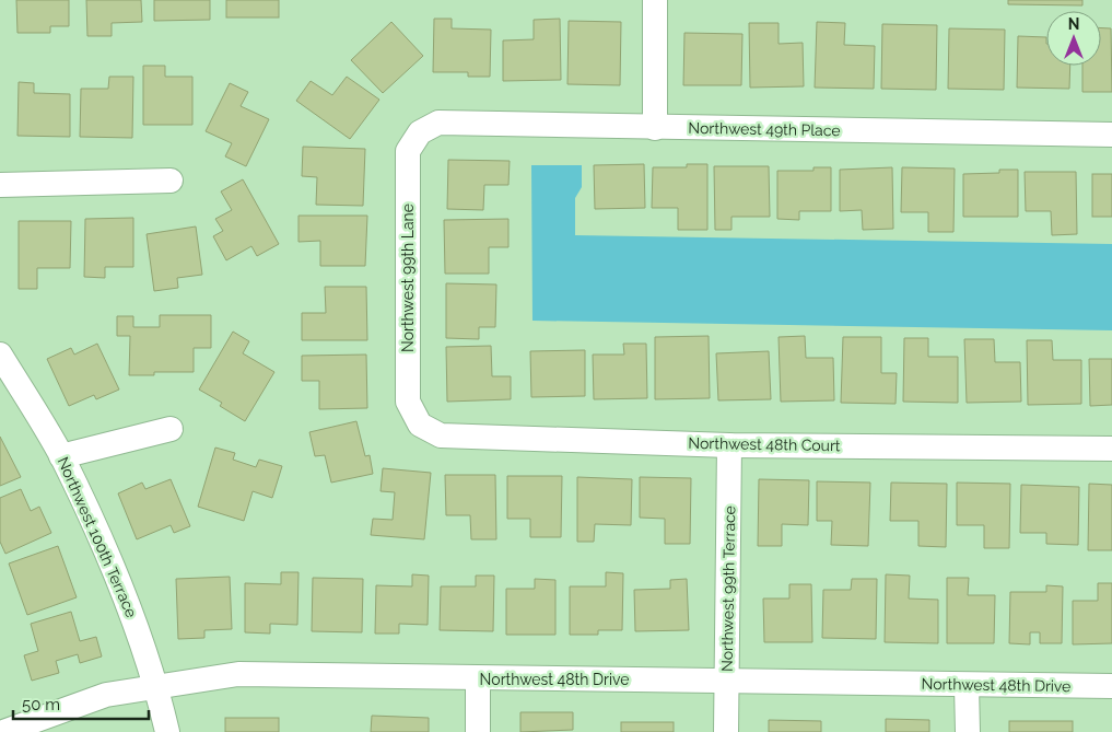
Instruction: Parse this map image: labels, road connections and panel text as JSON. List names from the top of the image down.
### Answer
{
  "streets": {
    "street": [
      "Northwest 49th Place",
      "Northwest 99th Lane",
      "Northwest 48th Court",
      "Northwest 100th Terrace",
      "Northwest 99th Terrace",
      "Northwest 48th Drive"
    ]
  },
  "crossings": [
    ["Northwest 49th Place", "Northwest 99th Lane"],
    ["Northwest 99th Lane", "Northwest 48th Court"],
    ["Northwest 48th Court", "Northwest 99th Terrace"],
    ["Northwest 100th Terrace", "Northwest 48th Drive"],
    ["Northwest 99th Terrace", "Northwest 48th Drive"]
  ],
  "scale_bar": "50 m",
  "north": "top"
}
